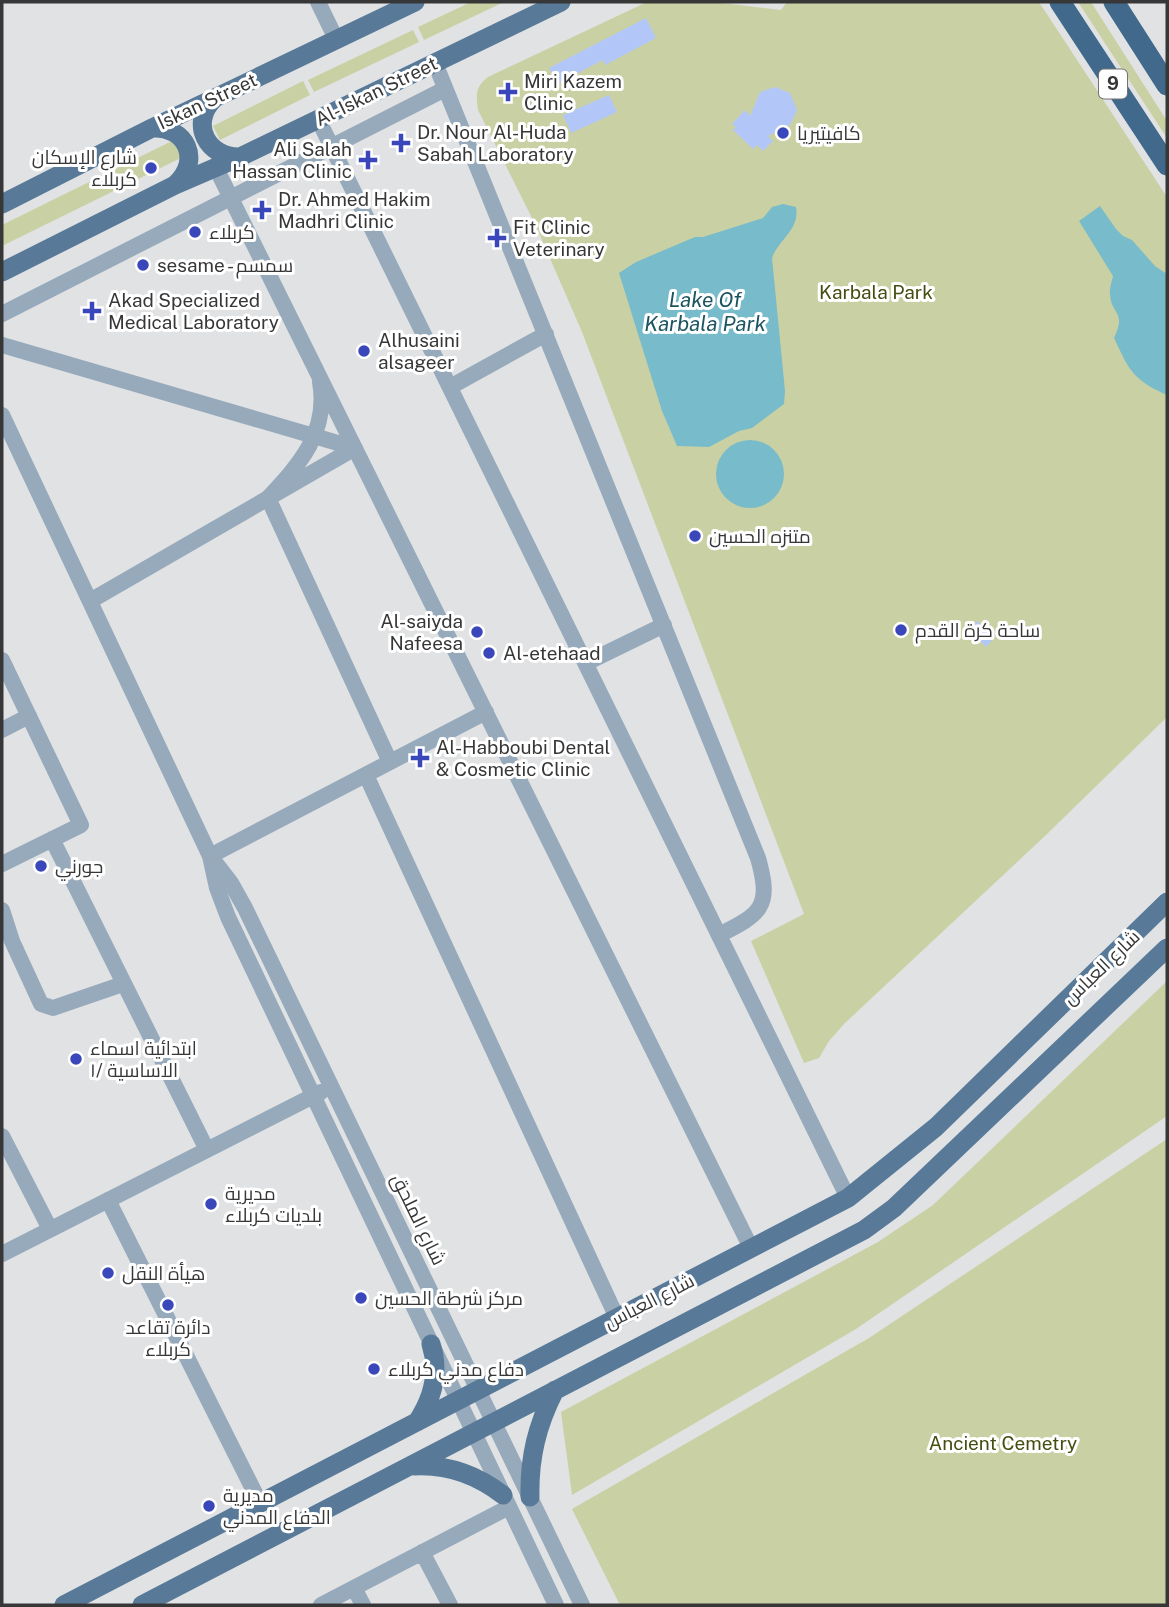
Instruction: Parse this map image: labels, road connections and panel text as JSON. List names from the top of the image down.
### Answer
{
  "streets": {
    "highway": ["9"],
    "main road": ["Al-Iskan Street", "Iskan Street", "شارع العباس"],
    "street": ["شارع الملحق"]
  },
  "crossings": [
    ["شارع العباس", "شارع الملحق"]
  ],
  "water": ["Lake Of Karbala Park"],
  "parks": ["Karbala Park", "Ancient Cemetry"],
  "places": {
    "health": [
      "Miri Kazem Clinic",
      "Dr. Nour Al-Huda Sabah Laboratory",
      "Ali Salah Hassan Clinic",
      "Dr. Ahmed Hakim Madhri Clinic",
      "Fit Clinic Veterinary",
      "Akad Specialized Medical Laboratory",
      "Al-Habboubi Dental & Cosmetic Clinic"
    ],
    "other": [
      "كافيتيريا",
      "شارع الإسكان كربلاء",
      "كربلاء",
      "sesame - سمسم",
      "Alhusaini alsageer",
      "متنزه الحسين",
      "ساحة كرة القدم",
      "Al-saiyda Nafeesa",
      "Al-etehaad",
      "جورني",
      "ابتدائية اسماء الاساسية /١",
      "مديرية بلديات كربلاء",
      "هيأة النقل",
      "مركز شرطة الحسين",
      "دائرة تقاعد كربلاء",
      "دفاع مدني كربلاء",
      "مديرية الدفاع المدني"
    ]
  }
}
